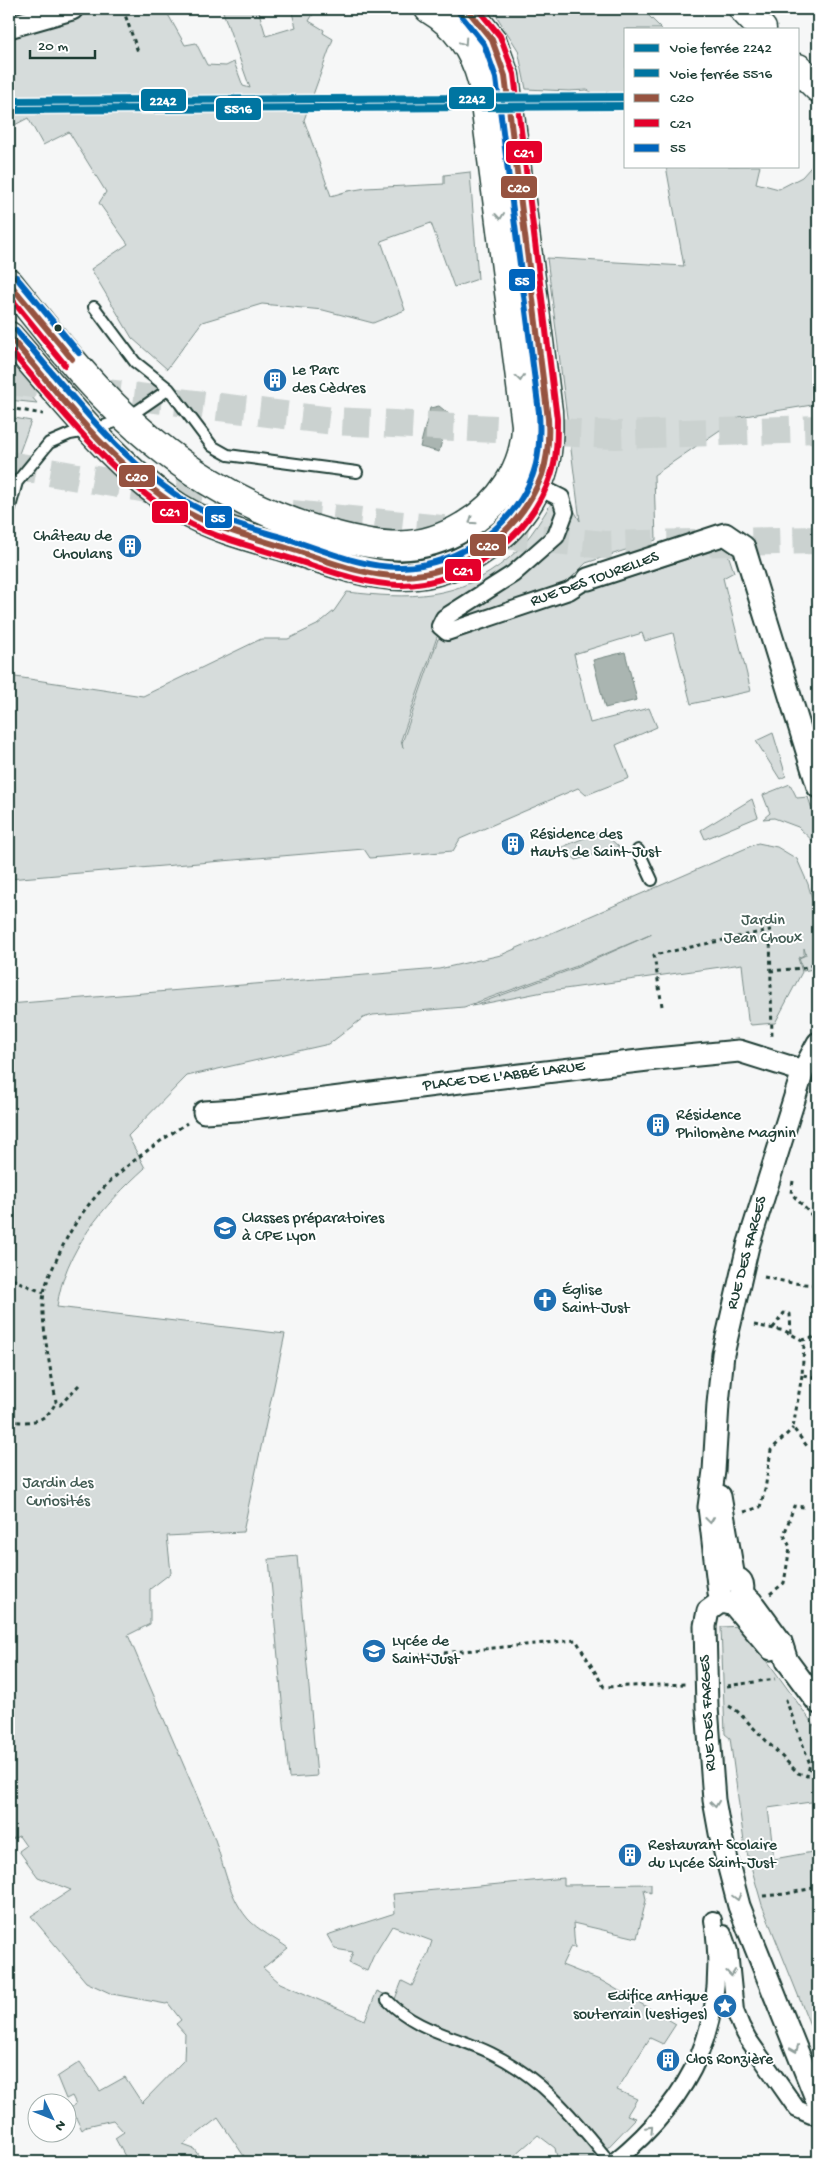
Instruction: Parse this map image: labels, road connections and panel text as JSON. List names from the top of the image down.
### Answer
{
  "streets": {
    "street": ["RUE DES TOURELLES", "PLACE DE L'ABBÉ LARUE", "RUE DES FARGES"]
  },
  "crossings": [
    ["PLACE DE L'ABBÉ LARUE", "RUE DES FARGES"]
  ],
  "one_way": ["RUE DES FARGES"],
  "parks": ["Jardin Jean Choux", "Jardin des Curiosités"],
  "places": {
    "building": [
      "Le Parc des Cèdres",
      "Château de Choulans",
      "Résidence des Hauts de Saint-Just",
      "Résidence Philomène Magnin",
      "Restaurant Scolaire du Lycée Saint-Just",
      "Clos Ronzière"
    ],
    "school or university": ["Classes préparatoires à CPE Lyon", "Lycée de Saint-Just"],
    "church": ["Église Saint-Just"],
    "place": ["Edifice antique souterrain (vestiges)"]
  },
  "lines": [
    "transit line C20",
    "transit line C21",
    "transit line 55",
    "rail line 2242",
    "rail line 5516"
  ],
  "legend": [
    "Voie ferrée 2242",
    "Voie ferrée 5516",
    "C20",
    "C21",
    "55"
  ],
  "scale_bar": "20 m",
  "north": "bottom right"
}
